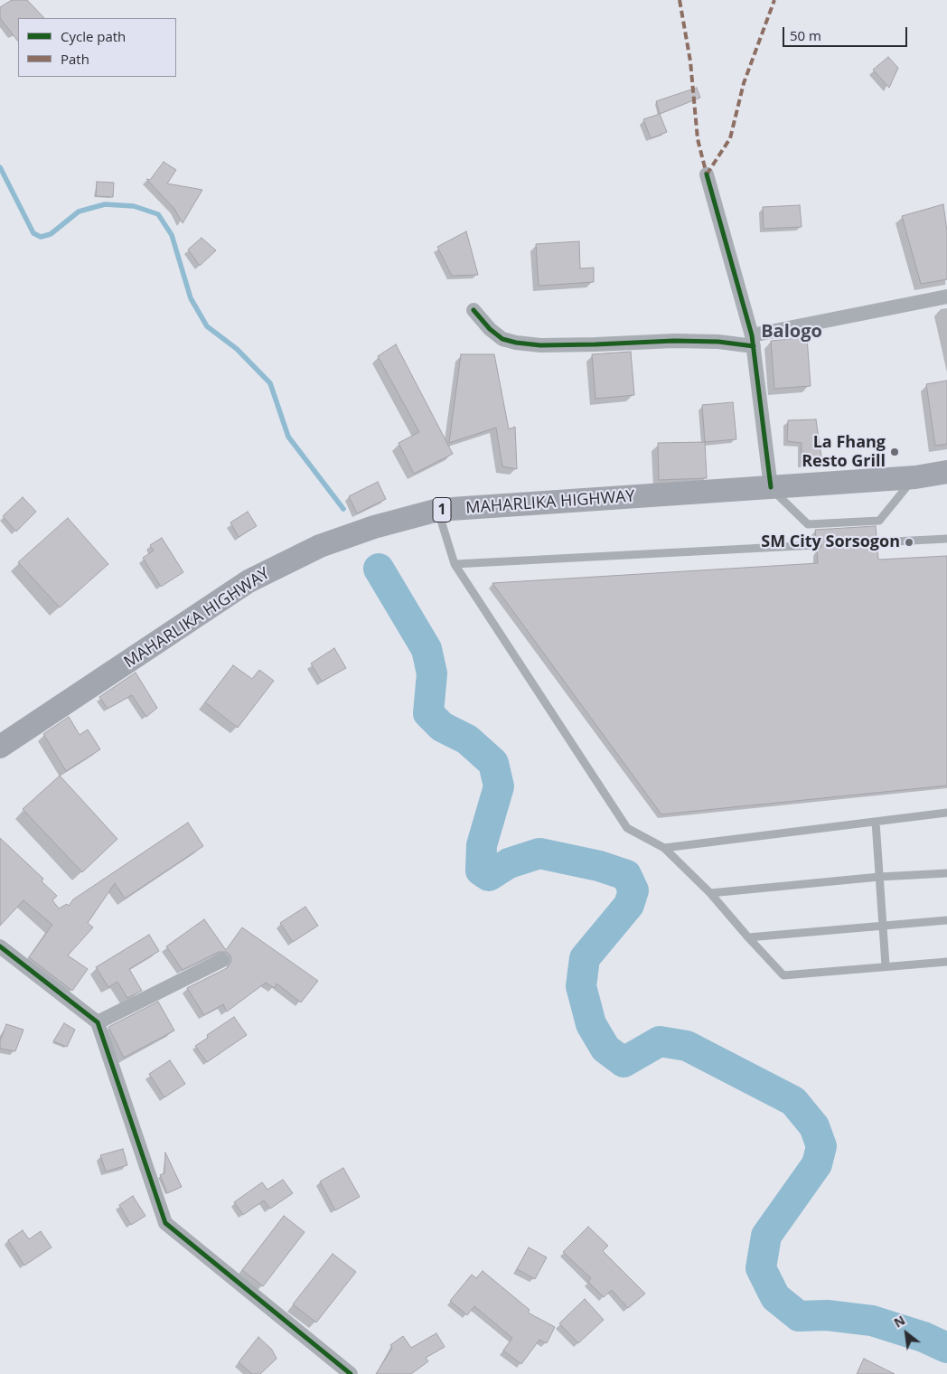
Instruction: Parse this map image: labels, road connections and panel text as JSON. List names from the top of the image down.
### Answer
{
  "streets": {
    "main road": ["MAHARLIKA HIGHWAY", "1"]
  },
  "districts": ["Balogo"],
  "places": ["La Fhang Resto Grill", "SM City Sorsogon"],
  "legend": ["Cycle path", "Path"],
  "scale_bar": "50 m",
  "north": "top left"
}
